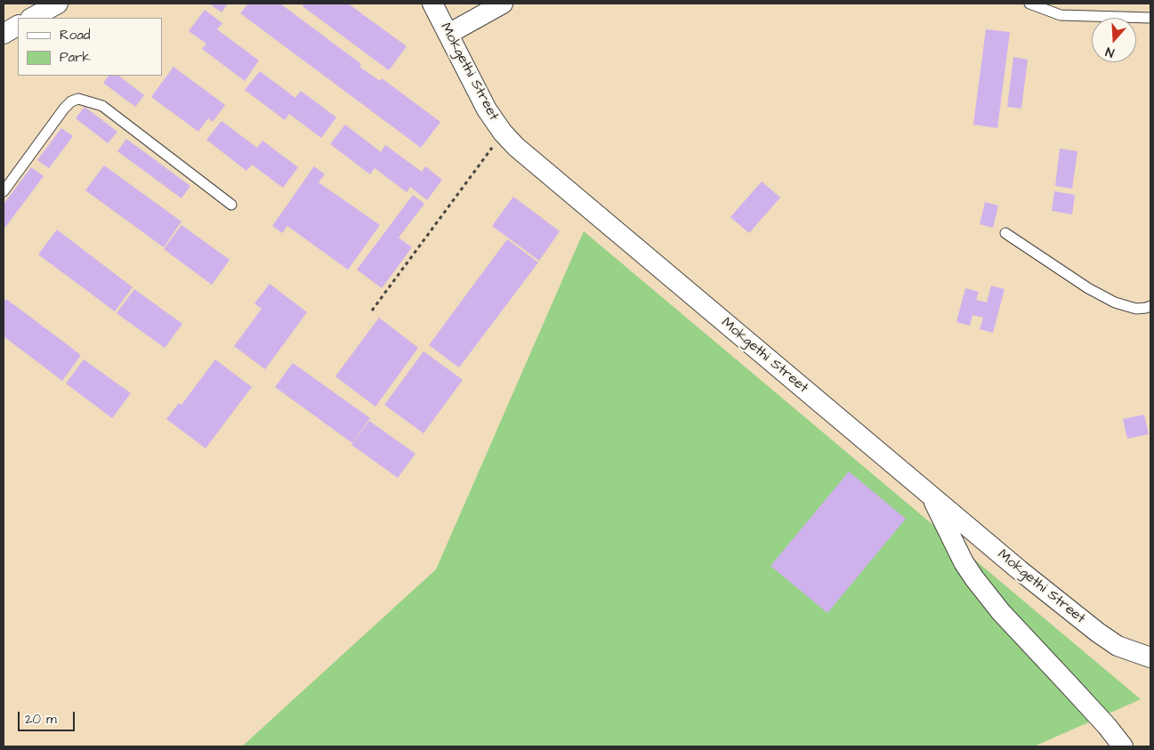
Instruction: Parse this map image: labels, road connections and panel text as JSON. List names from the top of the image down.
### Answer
{
  "streets": {
    "street": ["Mokgethi Street"]
  },
  "legend": ["Road", "Park"],
  "scale_bar": "20 m",
  "north": "bottom"
}
